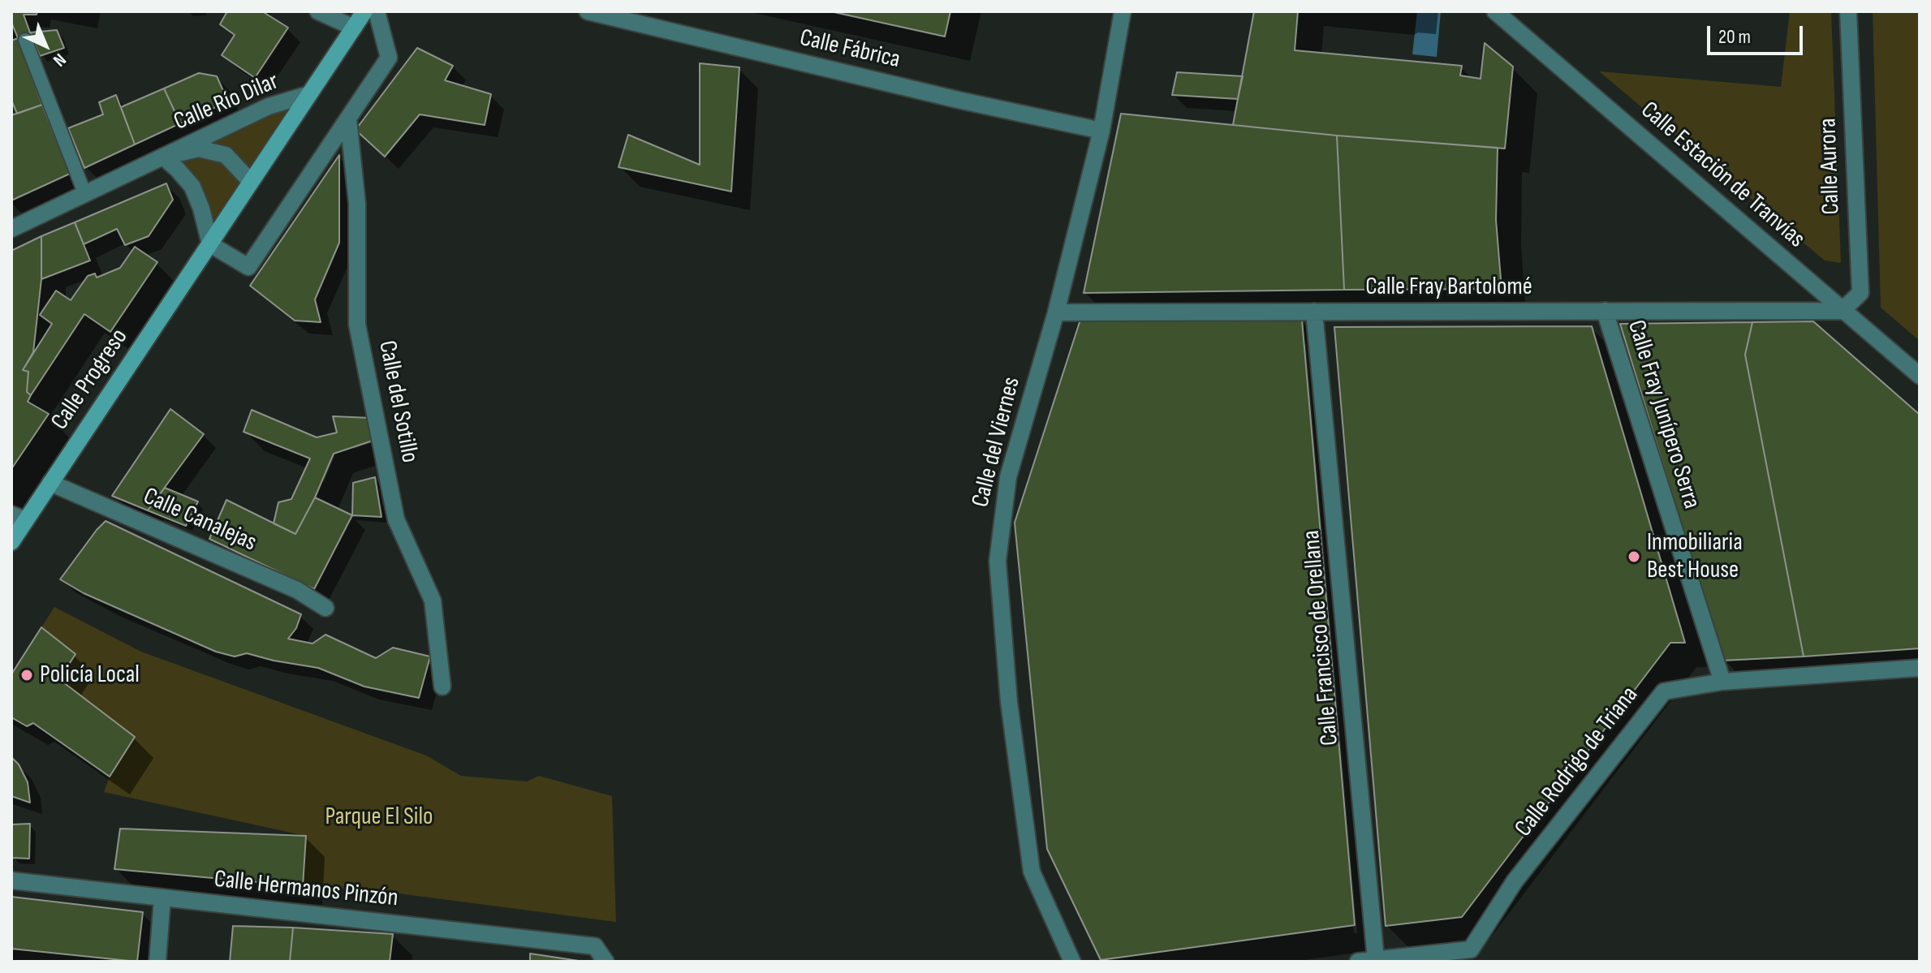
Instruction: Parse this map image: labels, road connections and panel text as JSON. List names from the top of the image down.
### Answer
{
  "streets": {
    "main road": ["Calle Progreso"],
    "street": [
      "Calle Fábrica",
      "Calle Río Dilar",
      "Calle Aurora",
      "Calle Estación de Tranvías",
      "Calle Fray Bartolomé",
      "Calle del Sotillo",
      "Calle Fray Junípero Serra",
      "Calle del Viernes",
      "Calle Canalejas",
      "Calle Francisco de Orellana",
      "Calle Rodrigo de Triana",
      "Calle Hermanos Pinzón"
    ]
  },
  "crossings": [
    ["Calle Fábrica", "Calle del Viernes"],
    ["Calle Río Dilar", "Calle Progreso"],
    ["Calle Aurora", "Calle Estación de Tranvías"],
    ["Calle Aurora", "Calle Fray Bartolomé"],
    ["Calle Estación de Tranvías", "Calle Fray Bartolomé"],
    ["Calle Fray Bartolomé", "Calle Fray Junípero Serra"],
    ["Calle Fray Bartolomé", "Calle del Viernes"],
    ["Calle Fray Bartolomé", "Calle Francisco de Orellana"],
    ["Calle Progreso", "Calle Canalejas"],
    ["Calle Fray Junípero Serra", "Calle Rodrigo de Triana"],
    ["Calle Francisco de Orellana", "Calle Rodrigo de Triana"]
  ],
  "parks": ["Parque El Silo"],
  "places": ["Inmobiliaria Best House", "Policía Local"],
  "scale_bar": "20 m",
  "north": "bottom right"
}
